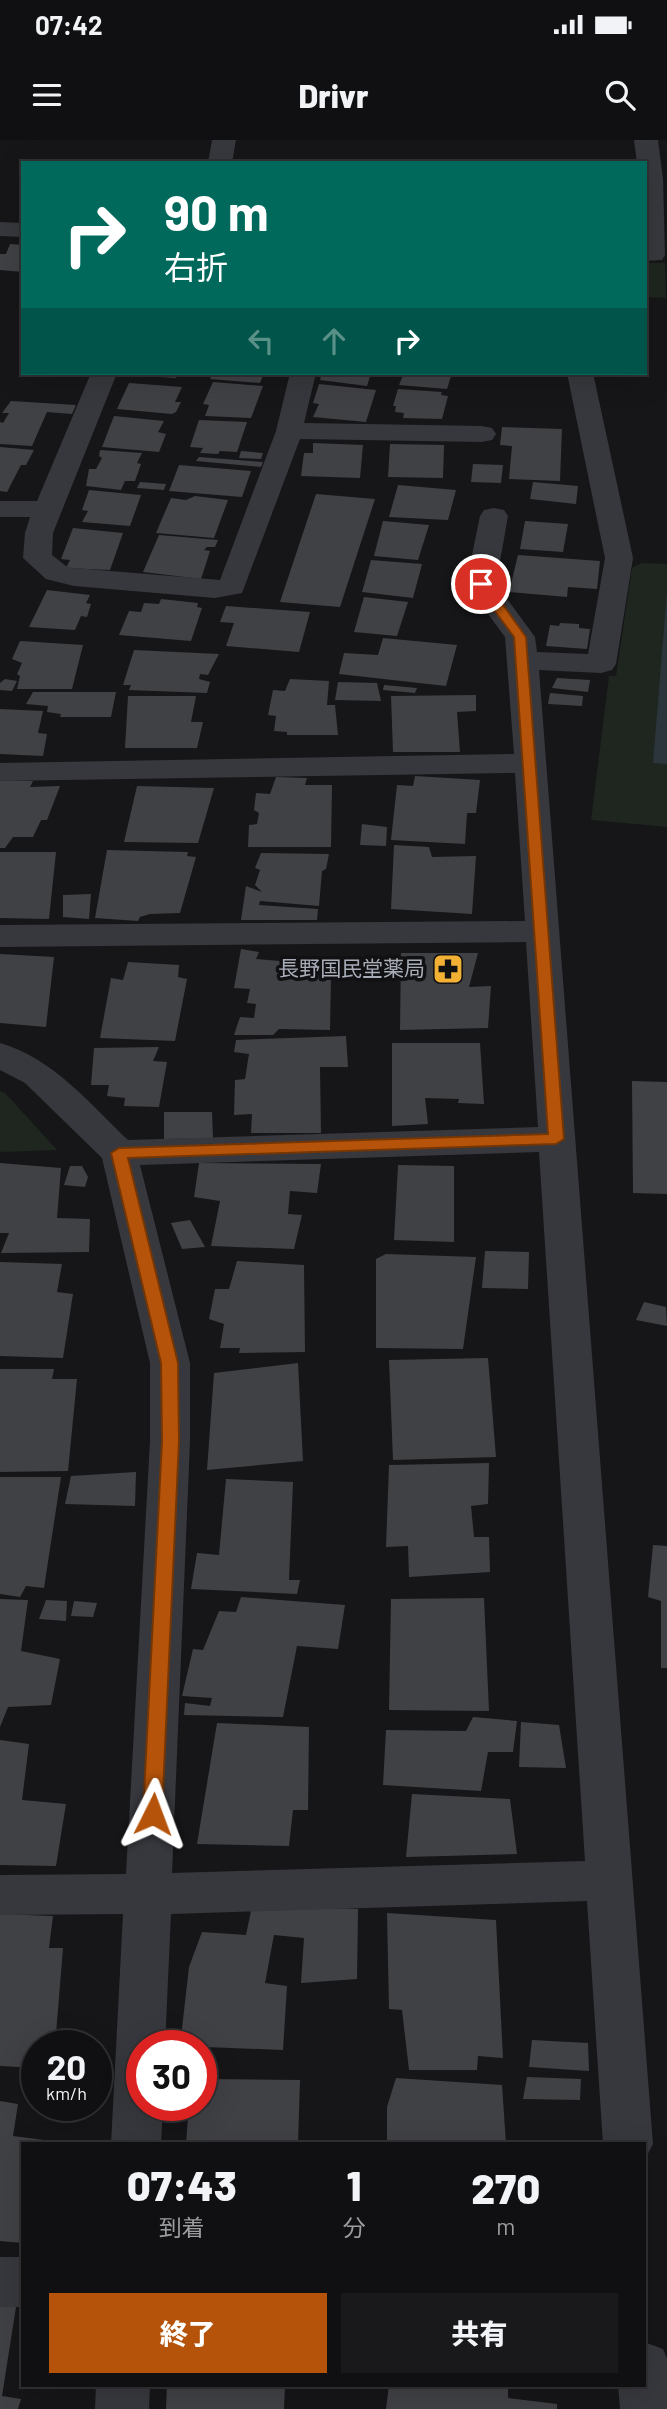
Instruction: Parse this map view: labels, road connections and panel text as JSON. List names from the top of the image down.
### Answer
{
  "places": {
    "pharmacy": ["長野国民堂薬局"]
  },
  "page": {
    "status": "07:42",
    "header": "Drivr",
    "turn": ["90 m", "右折"],
    "speed": "20 km/h",
    "limit": "30",
    "eta": [
      "07:43",
      "到着",
      "1",
      "分",
      "270",
      "m"
    ],
    "buttons": ["終了", "共有"]
  }
}
